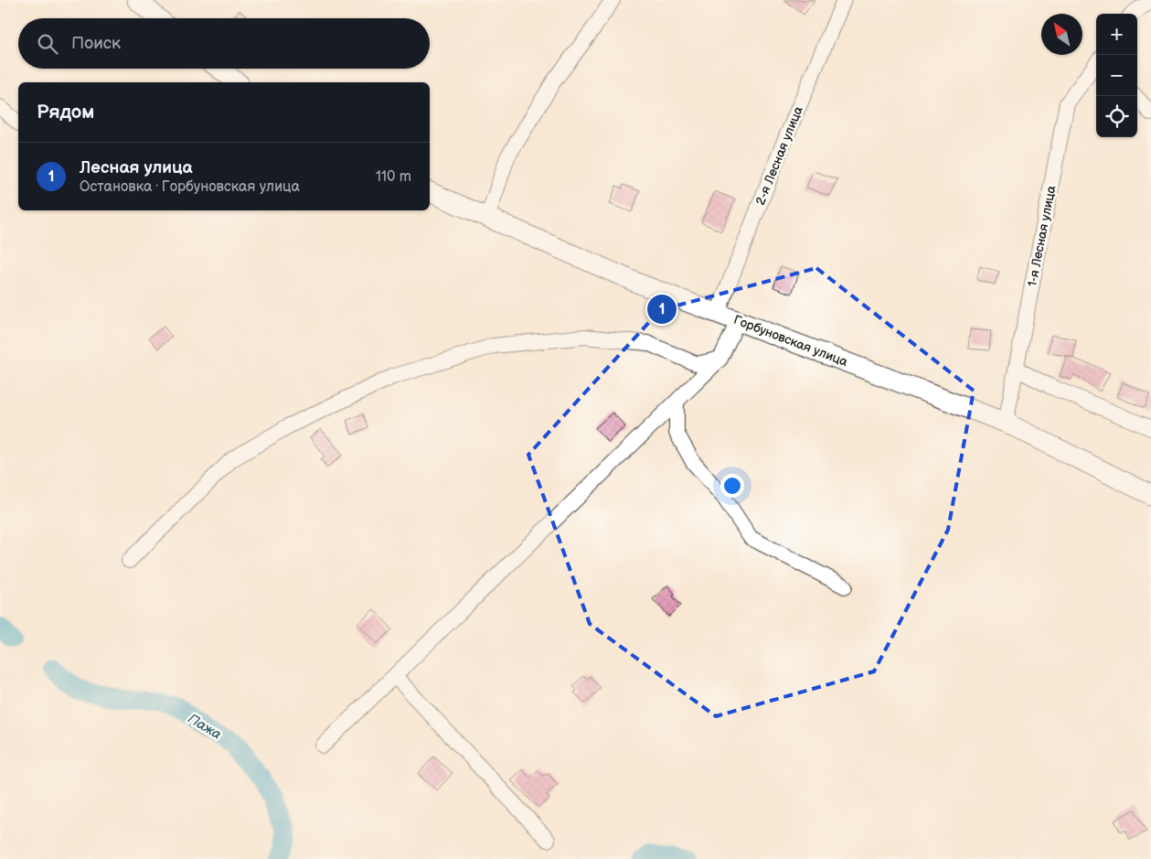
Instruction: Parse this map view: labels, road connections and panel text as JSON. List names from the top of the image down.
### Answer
{
  "streets": {
    "main road": ["Горбуновская улица"],
    "street": ["2-я Лесная улица", "1-я Лесная улица"]
  },
  "crossings": [
    ["2-я Лесная улица", "Горбуновская улица"],
    ["1-я Лесная улица", "Горбуновская улица"]
  ],
  "water": ["Пажа"],
  "north": "top left",
  "page": {
    "map_buttons": ["+", "−"],
    "search": "Поиск",
    "heading": "Рядом",
    "list": [
      {
        "mark": "1",
        "name": "Лесная улица",
        "note": "Остановка · Горбуновская улица",
        "value": "110 m"
      }
    ],
    "pins": "1"
  }
}
